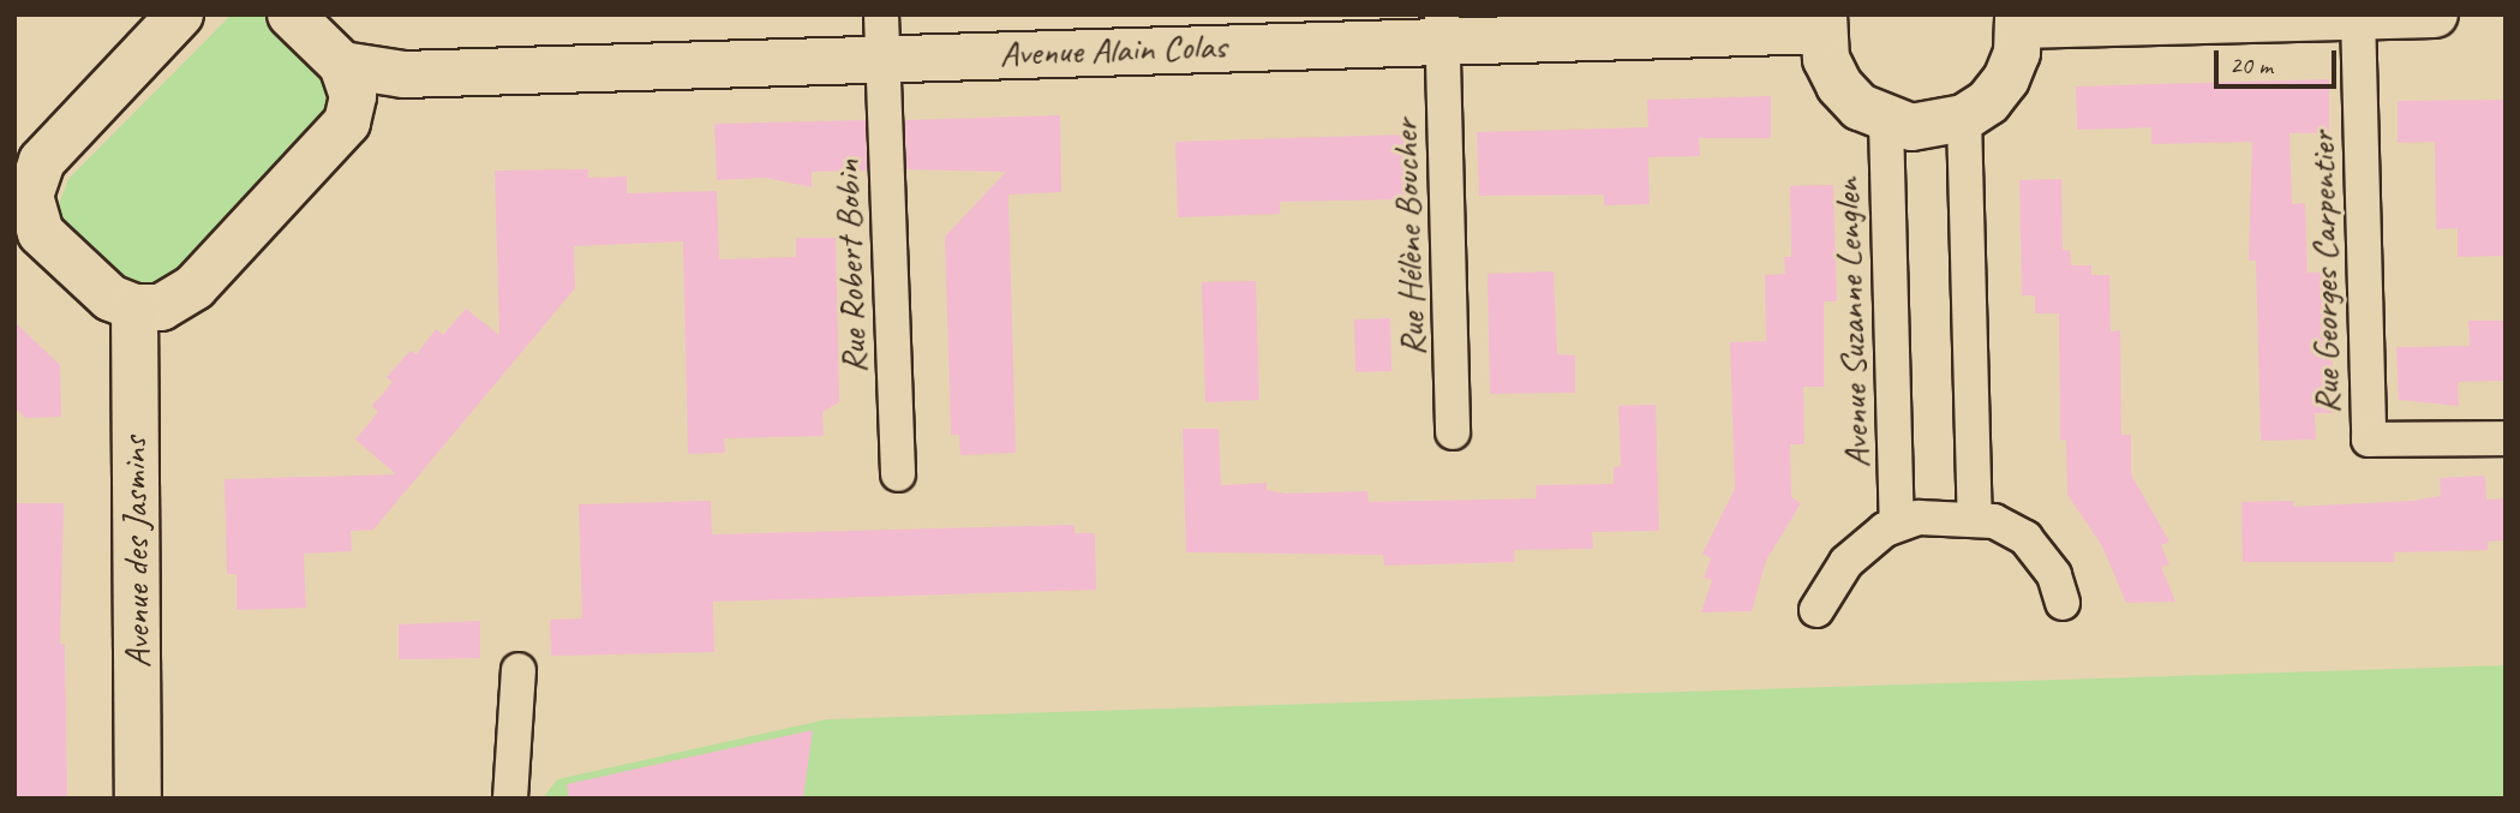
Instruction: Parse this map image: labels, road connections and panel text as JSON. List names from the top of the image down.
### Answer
{
  "streets": {
    "street": [
      "Avenue Alain Colas",
      "Rue Hélène Boucher",
      "Rue Robert Bobin",
      "Rue Georges Carpentier",
      "Avenue Suzanne Lenglen",
      "Avenue des Jasmins"
    ]
  },
  "crossings": [
    ["Avenue Alain Colas", "Rue Hélène Boucher"],
    ["Avenue Alain Colas", "Rue Robert Bobin"],
    ["Avenue Alain Colas", "Avenue Suzanne Lenglen"]
  ],
  "scale_bar": "20 m"
}
